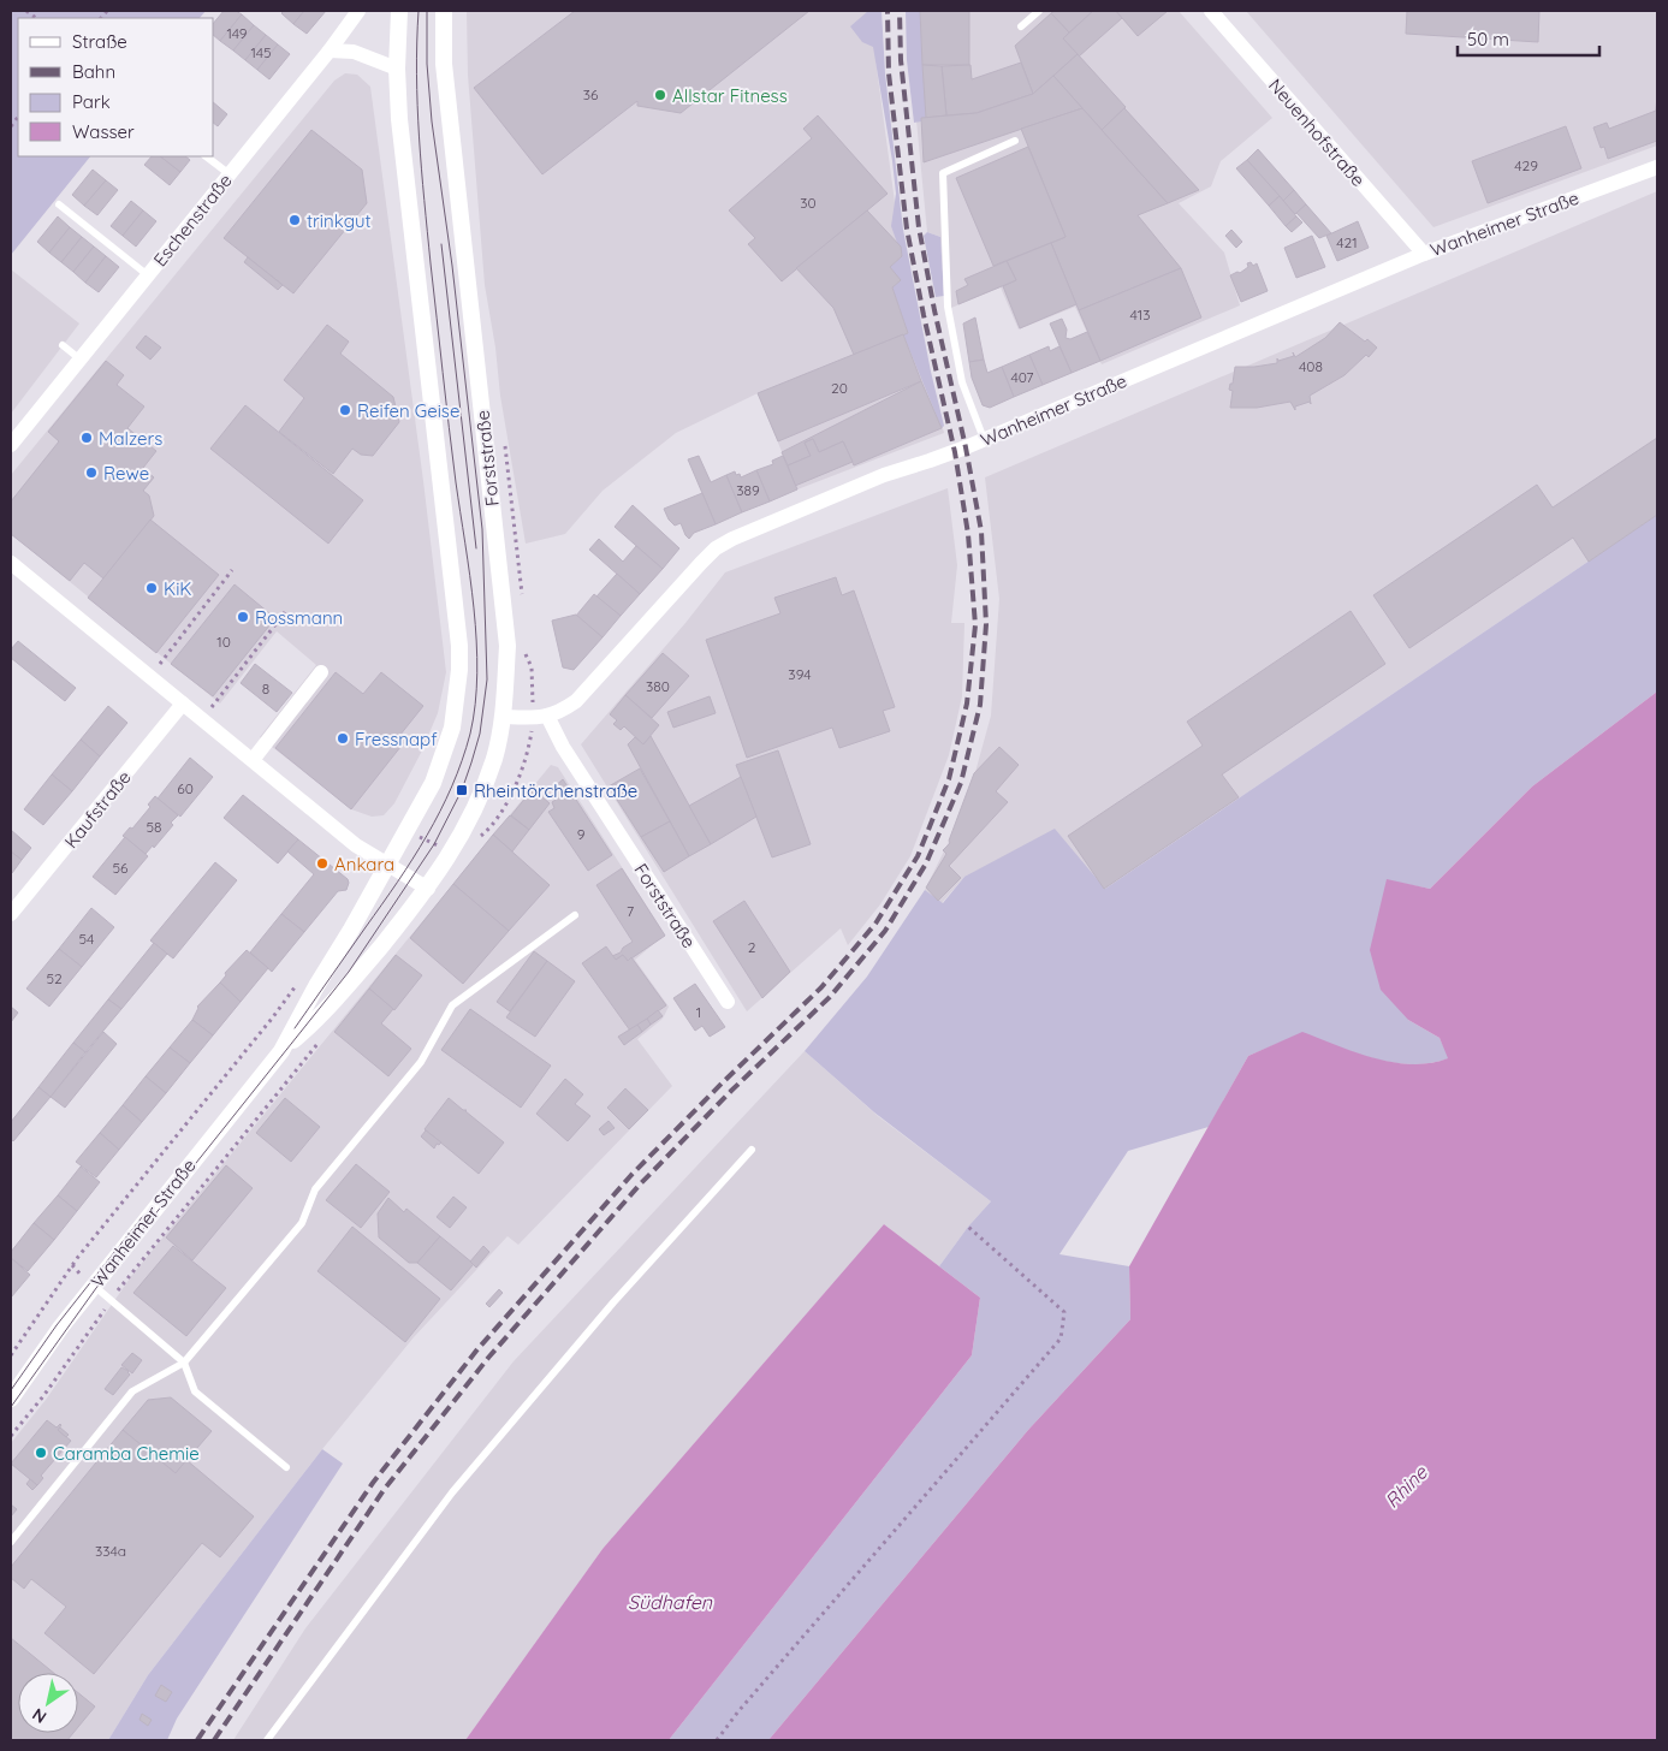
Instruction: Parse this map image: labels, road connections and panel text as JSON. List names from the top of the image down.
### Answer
{
  "streets": {
    "street": [
      "Neuenhofstraße",
      "Eschenstraße",
      "Wanheimer Straße",
      "Forststraße",
      "Kaufstraße"
    ]
  },
  "crossings": [
    ["Neuenhofstraße", "Wanheimer Straße"],
    ["Wanheimer Straße", "Forststraße"]
  ],
  "water": ["Rhine", "Südhafen"],
  "places": {
    "other": [
      "Allstar Fitness",
      "trinkgut",
      "Reifen Geise",
      "Malzers",
      "Rewe",
      "KiK",
      "Rossmann",
      "Fressnapf",
      "Ankara",
      "Caramba Chemie"
    ],
    "transit": ["Rheintörchenstraße"]
  },
  "house_numbers": [
    "149",
    "145",
    "36",
    "429",
    "30",
    "421",
    "413",
    "408",
    "407",
    "20",
    "389",
    "10",
    "394",
    "380",
    "8",
    "60",
    "58",
    "9",
    "56",
    "7",
    "54",
    "2",
    "52",
    "1",
    "334a"
  ],
  "legend": [
    "Straße",
    "Bahn",
    "Park",
    "Wasser"
  ],
  "scale_bar": "50 m",
  "north": "bottom left"
}
